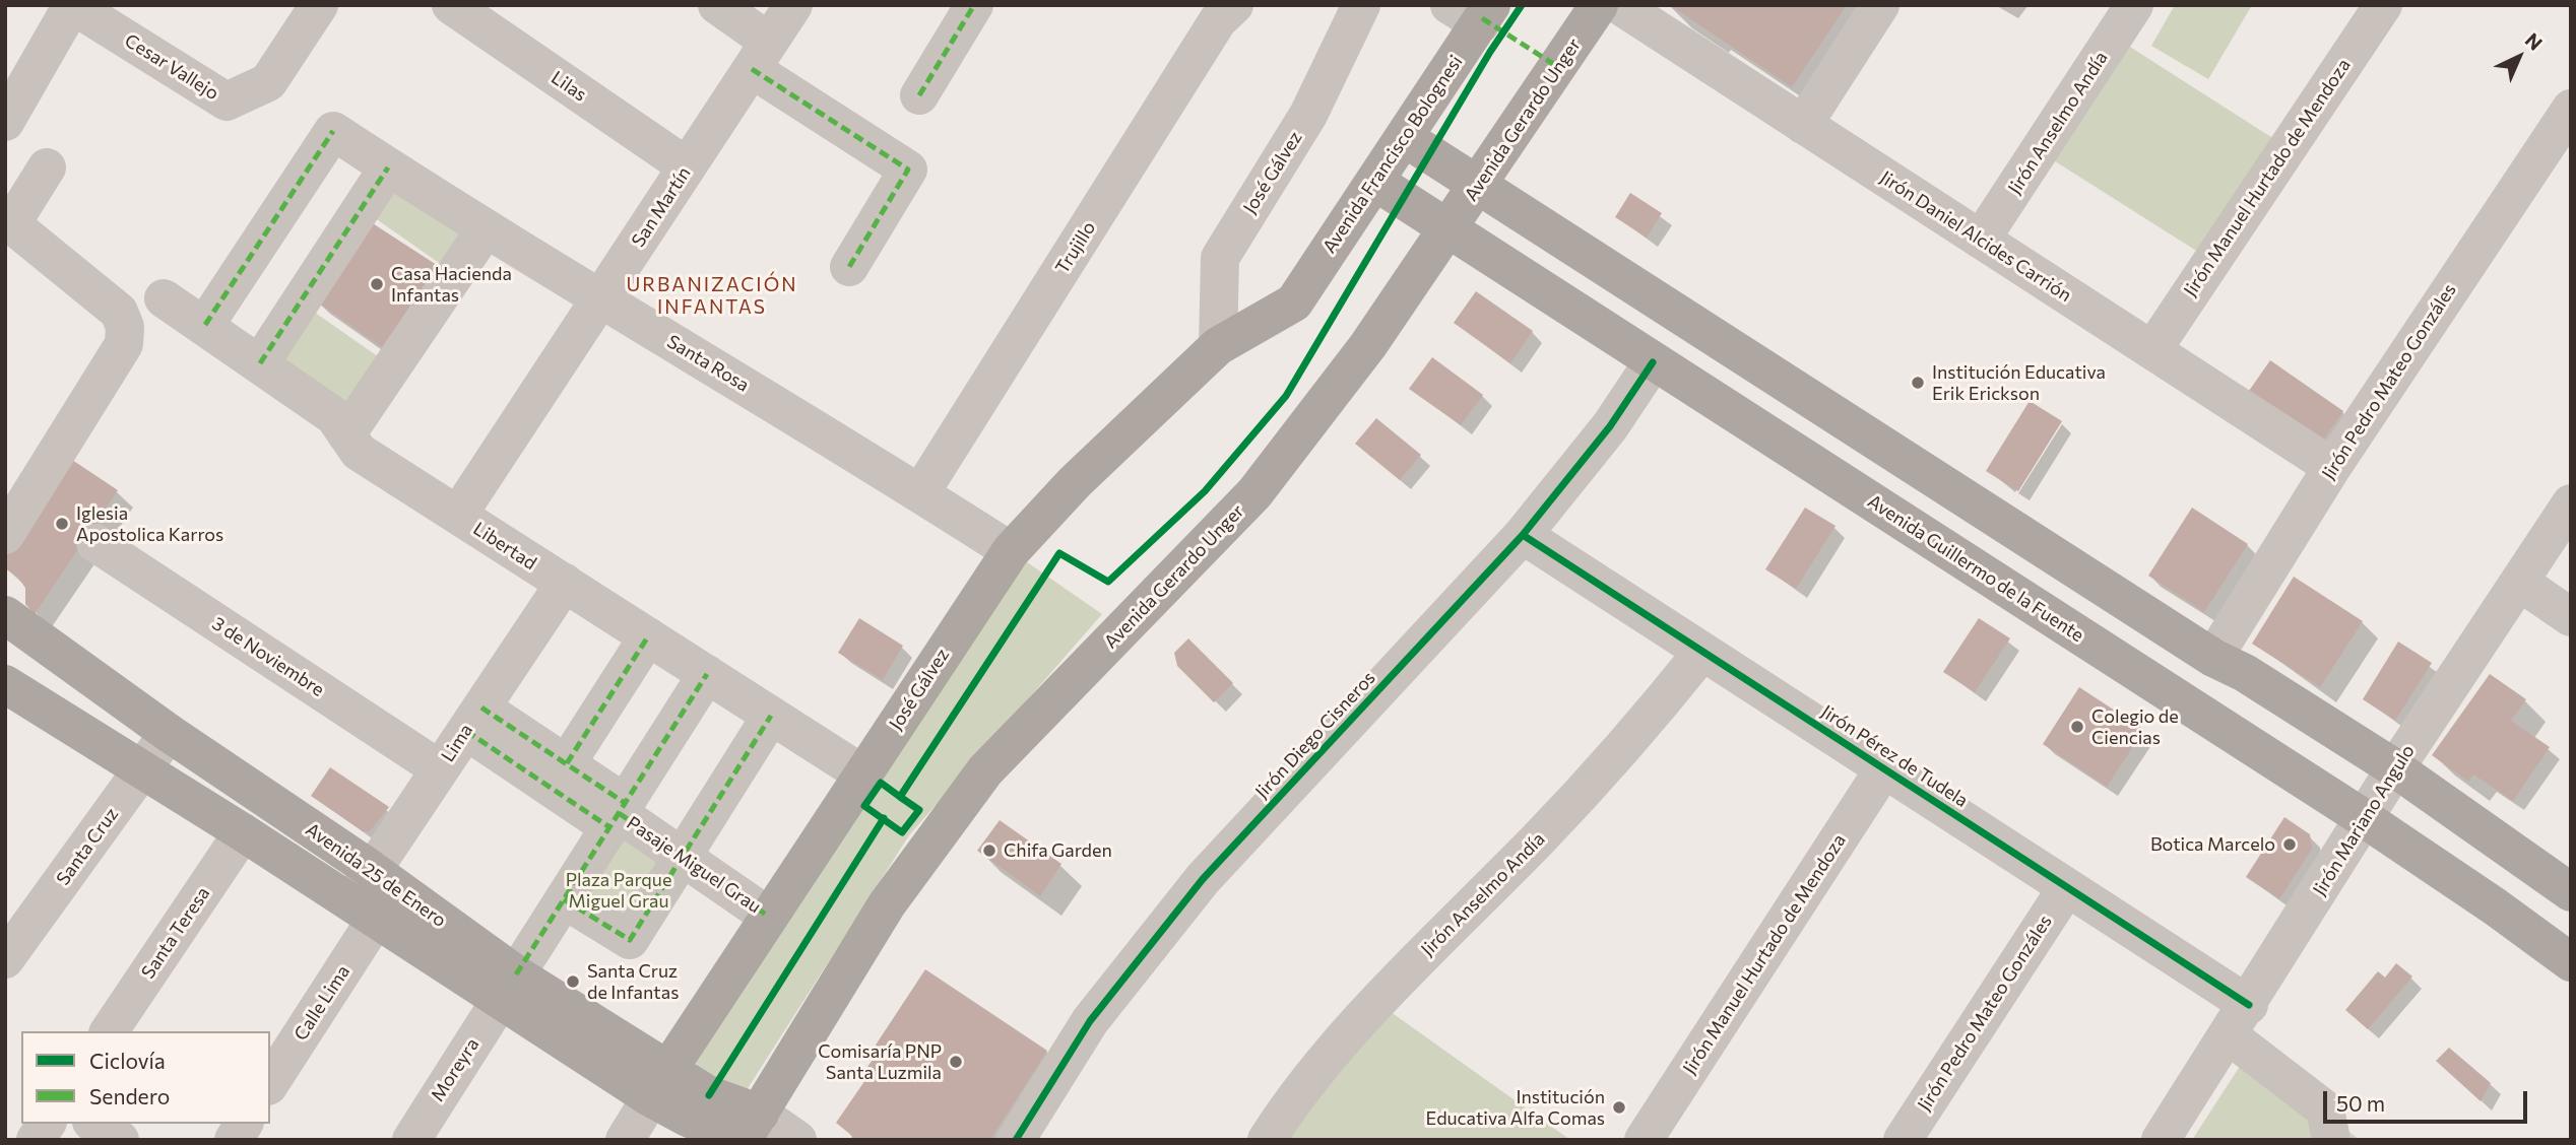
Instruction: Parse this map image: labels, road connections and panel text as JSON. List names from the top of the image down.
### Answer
{
  "streets": {
    "main road": [
      "Avenida Gerardo Unger",
      "Avenida Francisco Bolognesi",
      "José Gálvez",
      "Avenida Guillermo de la Fuente",
      "Avenida 25 de Enero"
    ],
    "street": [
      "Cesar Vallejo",
      "Lilas",
      "Jirón Anselmo Andía",
      "Jirón Manuel Hurtado de Mendoza",
      "San Martín",
      "Jirón Daniel Alcides Carrión",
      "Trujillo",
      "Santa Rosa",
      "Jirón Pedro Mateo Gonzáles",
      "Libertad",
      "3 de Noviembre",
      "Jirón Diego Cisneros",
      "Lima",
      "Jirón Pérez de Tudela",
      "Jirón Mariano Angulo",
      "Santa Cruz",
      "Pasaje Miguel Grau",
      "Santa Teresa",
      "Calle Lima",
      "Moreyra"
    ]
  },
  "crossings": [
    ["Lilas", "San Martín"],
    ["Avenida Gerardo Unger", "Avenida Guillermo de la Fuente"],
    ["Avenida Gerardo Unger", "Avenida 25 de Enero"],
    ["Jirón Anselmo Andía", "Jirón Daniel Alcides Carrión"],
    ["Jirón Anselmo Andía", "Jirón Pérez de Tudela"],
    ["Avenida Francisco Bolognesi", "José Gálvez"],
    ["Avenida Francisco Bolognesi", "Avenida Guillermo de la Fuente"],
    ["José Gálvez", "Santa Rosa"],
    ["José Gálvez", "Libertad"],
    ["José Gálvez", "Pasaje Miguel Grau"],
    ["José Gálvez", "Avenida 25 de Enero"],
    ["Jirón Manuel Hurtado de Mendoza", "Jirón Daniel Alcides Carrión"],
    ["Jirón Manuel Hurtado de Mendoza", "Jirón Pérez de Tudela"],
    ["San Martín", "Santa Rosa"],
    ["San Martín", "Libertad"],
    ["Jirón Daniel Alcides Carrión", "Jirón Pedro Mateo Gonzáles"],
    ["Trujillo", "Santa Rosa"],
    ["Santa Rosa", "Libertad"],
    ["Jirón Pedro Mateo Gonzáles", "Jirón Pérez de Tudela"],
    ["Libertad", "Lima"],
    ["Libertad", "Pasaje Miguel Grau"],
    ["Avenida Guillermo de la Fuente", "Jirón Diego Cisneros"],
    ["Avenida Guillermo de la Fuente", "Jirón Mariano Angulo"],
    ["3 de Noviembre", "Lima"],
    ["Jirón Diego Cisneros", "Jirón Pérez de Tudela"],
    ["Lima", "Pasaje Miguel Grau"],
    ["Lima", "Avenida 25 de Enero"],
    ["Lima", "Calle Lima"],
    ["Jirón Pérez de Tudela", "Jirón Mariano Angulo"],
    ["Santa Cruz", "Avenida 25 de Enero"],
    ["Pasaje Miguel Grau", "Avenida 25 de Enero"],
    ["Pasaje Miguel Grau", "Moreyra"],
    ["Avenida 25 de Enero", "Santa Teresa"],
    ["Avenida 25 de Enero", "Calle Lima"],
    ["Avenida 25 de Enero", "Moreyra"]
  ],
  "districts": ["URBANIZACIÓN INFANTAS"],
  "parks": ["Plaza Parque Miguel Grau"],
  "places": [
    "Casa Hacienda Infantas",
    "Institución Educativa Erik Erickson",
    "Iglesia Apostolica Karros",
    "Colegio de Ciencias",
    "Botica Marcelo",
    "Chifa Garden",
    "Santa Cruz de Infantas",
    "Comisaría PNP Santa Luzmila",
    "Institución Educativa Alfa Comas"
  ],
  "legend": ["Ciclovía", "Sendero"],
  "scale_bar": "50 m",
  "north": "top right"
}
